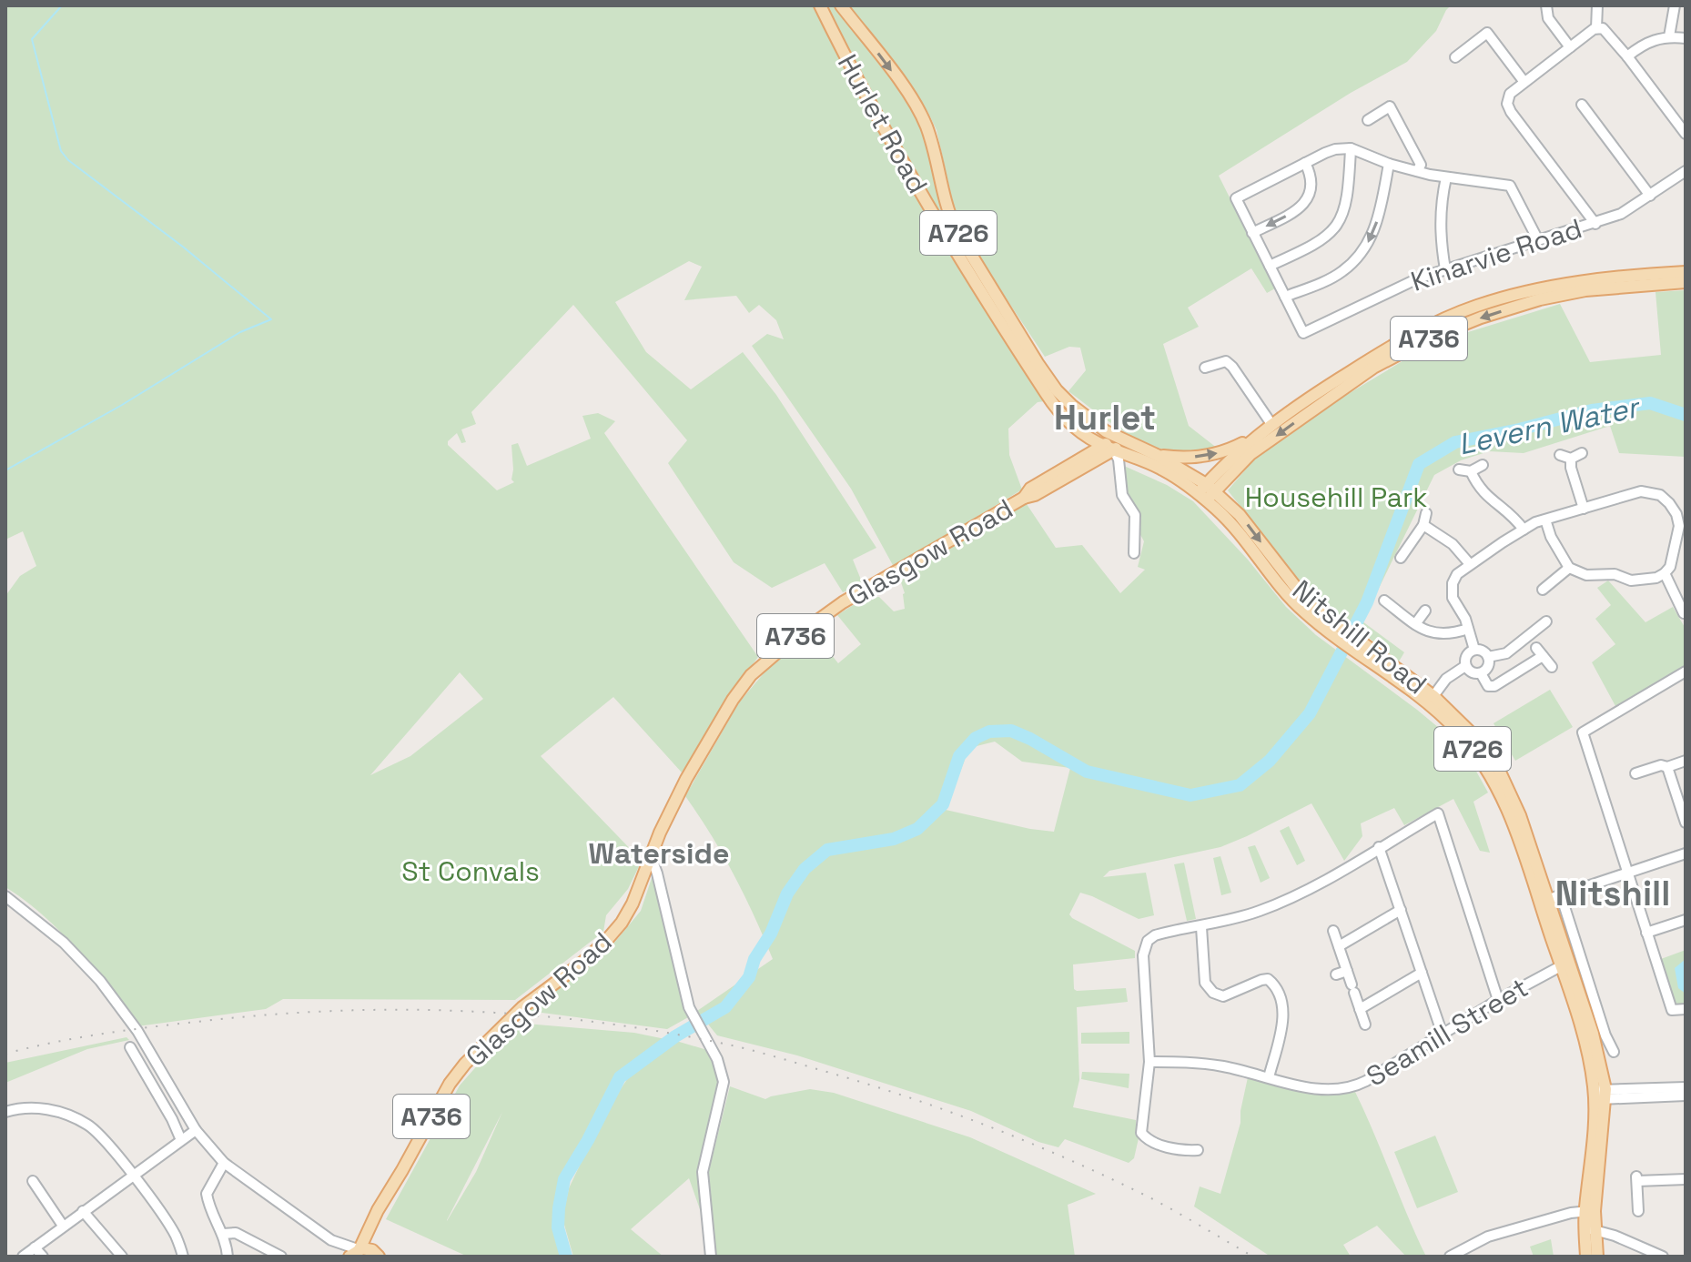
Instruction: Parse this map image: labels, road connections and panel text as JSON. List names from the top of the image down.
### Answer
{
  "streets": {
    "main road": [
      "Hurlet Road",
      "A726",
      "A736",
      "Glasgow Road",
      "Nitshill Road"
    ],
    "street": ["Kinarvie Road", "Seamill Street"]
  },
  "crossings": [
    ["Hurlet Road", "A736"],
    ["Hurlet Road", "Glasgow Road"],
    ["Hurlet Road", "Nitshill Road"],
    ["A736", "Nitshill Road"],
    ["Nitshill Road", "Seamill Street"]
  ],
  "districts": ["Hurlet", "Waterside", "Nitshill"],
  "water": ["Levern Water"],
  "parks": ["Househill Park", "St Convals"]
}
